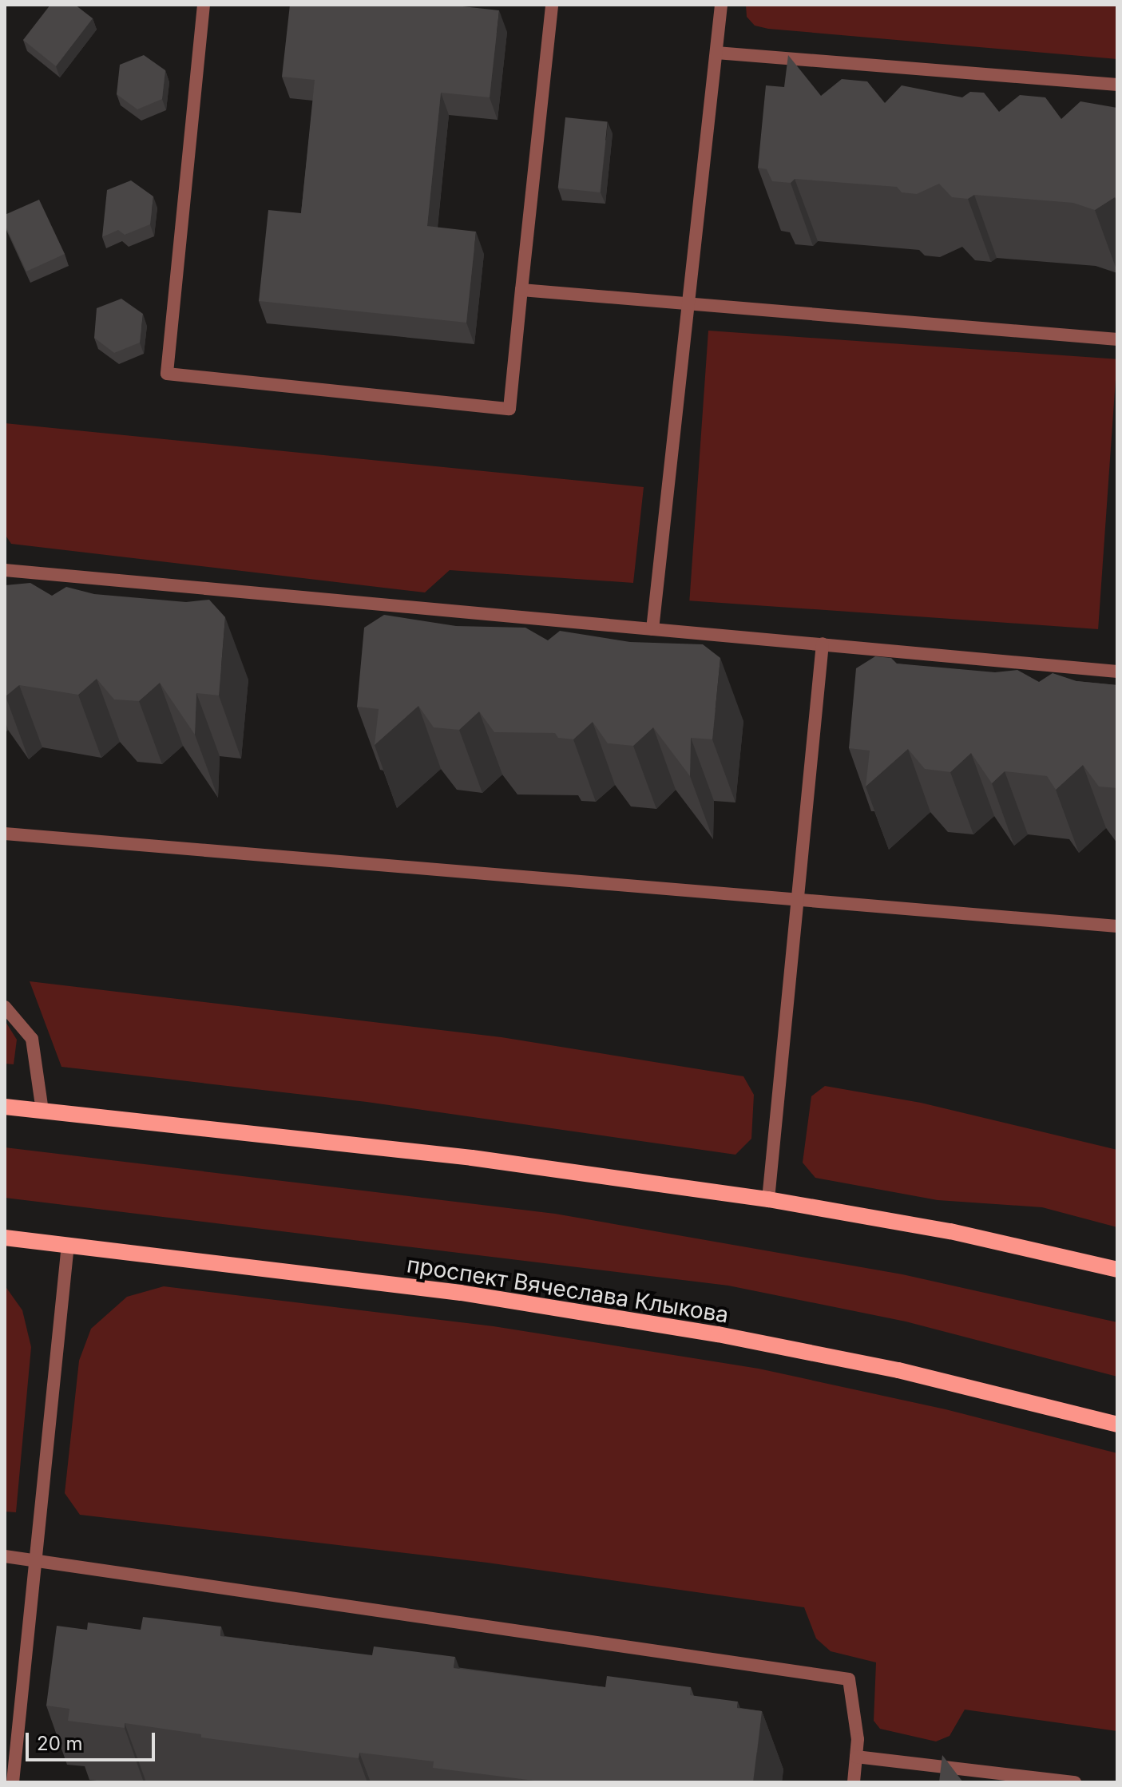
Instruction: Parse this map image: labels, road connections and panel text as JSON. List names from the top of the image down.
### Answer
{
  "streets": {
    "main road": ["проспект Вячеслава Клыкова"]
  },
  "scale_bar": "20 m"
}
